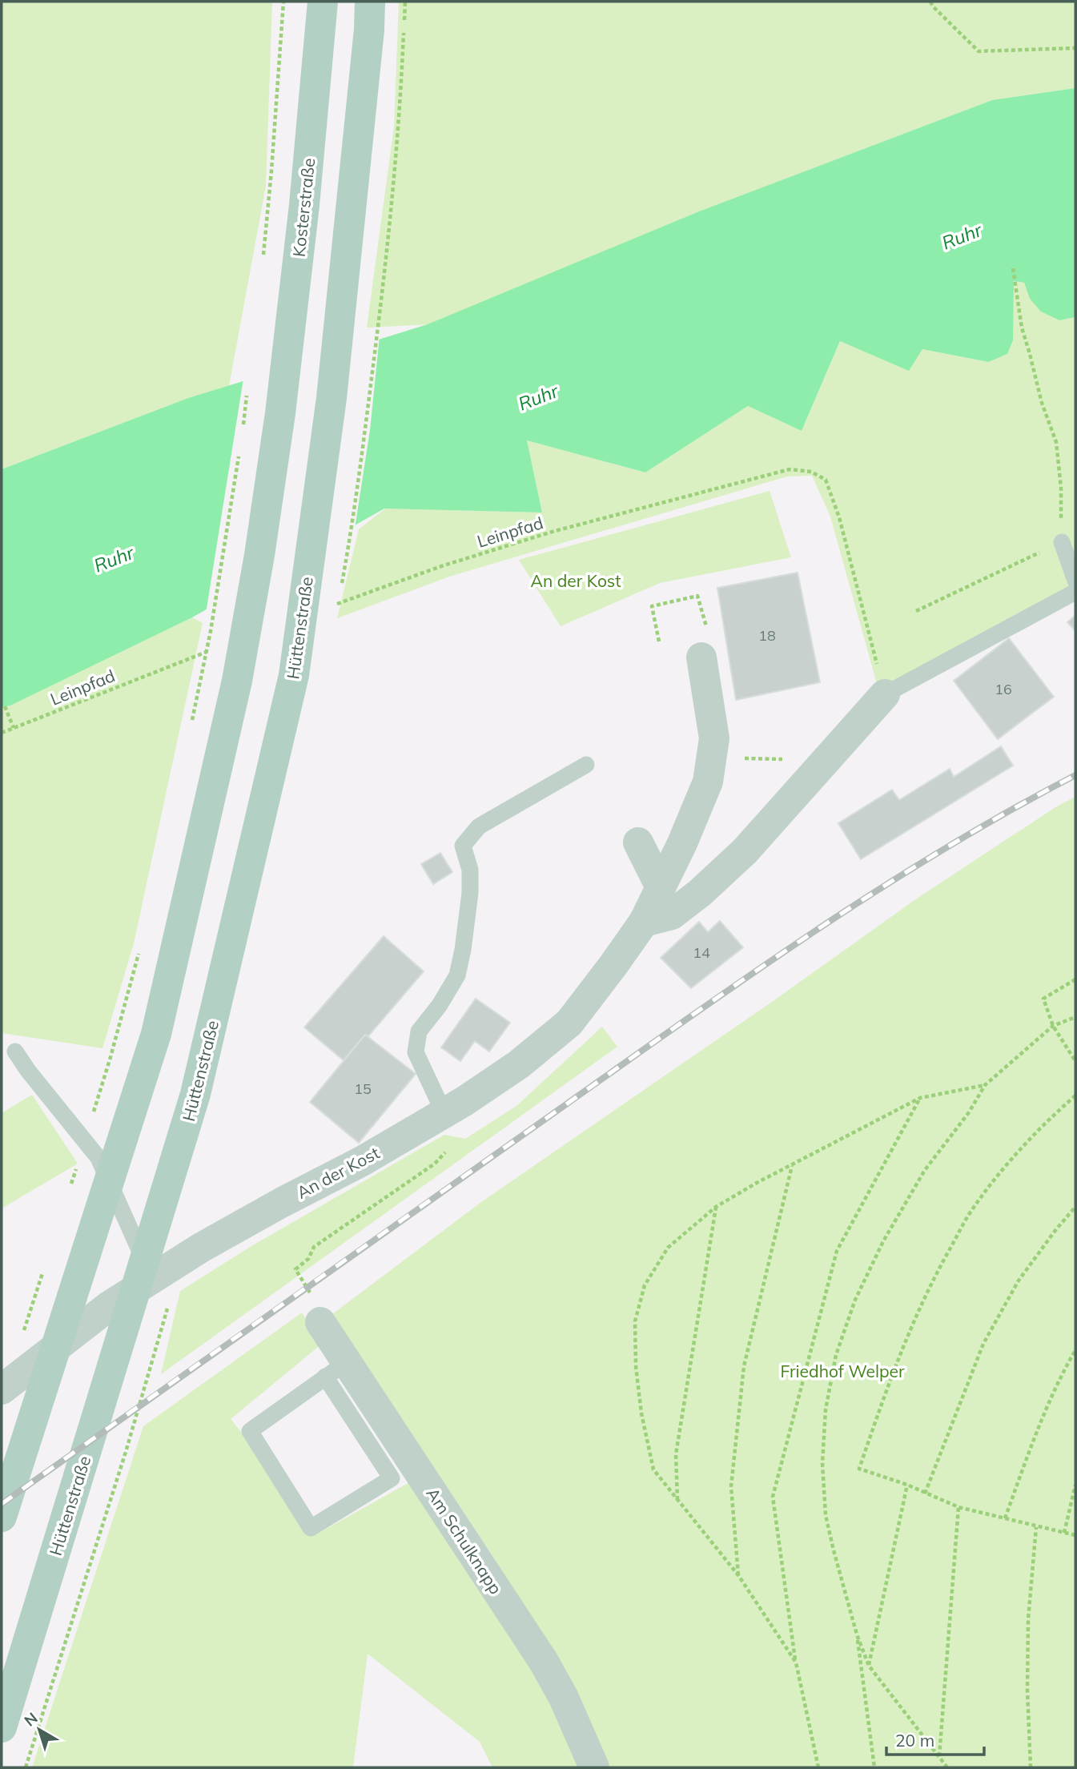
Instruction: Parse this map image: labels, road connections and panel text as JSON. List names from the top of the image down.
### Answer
{
  "streets": {
    "main road": ["Kosterstraße", "Hüttenstraße"],
    "street": ["An der Kost", "Am Schulknapp"],
    "path": ["Leinpfad"]
  },
  "water": ["Ruhr"],
  "parks": ["An der Kost", "Friedhof Welper"],
  "house_numbers": [
    "18",
    "16",
    "14",
    "15"
  ],
  "scale_bar": "20 m",
  "north": "top left"
}
